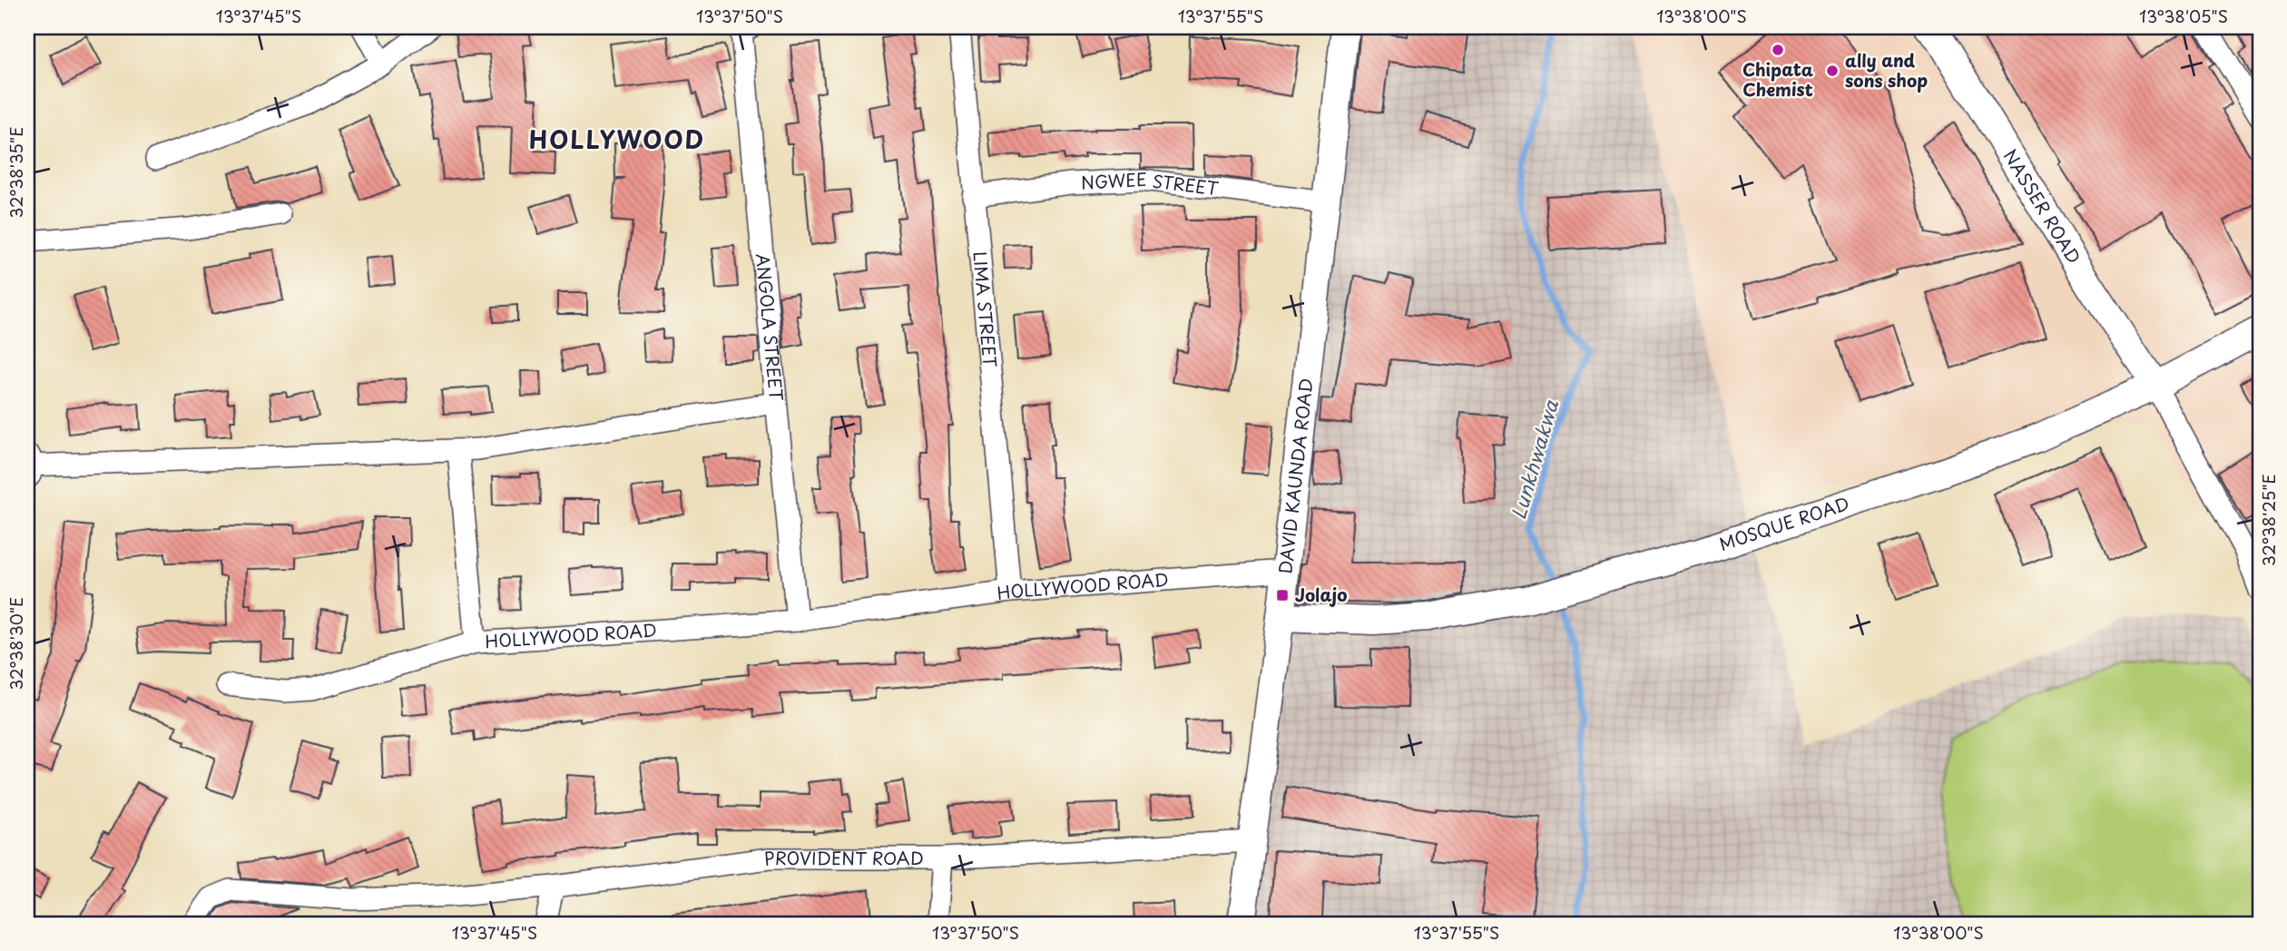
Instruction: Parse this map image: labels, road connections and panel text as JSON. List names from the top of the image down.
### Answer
{
  "streets": {
    "street": [
      "NGWEE STREET",
      "NASSER ROAD",
      "LIMA STREET",
      "ANGOLA STREET",
      "DAVID KAUNDA ROAD",
      "MOSQUE ROAD",
      "HOLLYWOOD ROAD",
      "PROVIDENT ROAD"
    ]
  },
  "crossings": [
    ["NGWEE STREET", "LIMA STREET"],
    ["NGWEE STREET", "DAVID KAUNDA ROAD"],
    ["NASSER ROAD", "MOSQUE ROAD"],
    ["LIMA STREET", "HOLLYWOOD ROAD"],
    ["ANGOLA STREET", "HOLLYWOOD ROAD"],
    ["DAVID KAUNDA ROAD", "MOSQUE ROAD"],
    ["DAVID KAUNDA ROAD", "HOLLYWOOD ROAD"],
    ["DAVID KAUNDA ROAD", "PROVIDENT ROAD"]
  ],
  "districts": ["HOLLYWOOD"],
  "water": ["Lunkhwakwa"],
  "places": {
    "other": ["Chipata Chemist", "ally and sons shop"],
    "transit": ["Jolajo"]
  },
  "coordinates": [
    "13°37'45\"S",
    "13°37'50\"S",
    "13°37'55\"S",
    "13°38'00\"S",
    "13°38'05\"S",
    "32°38'35\"E",
    "32°38'25\"E",
    "32°38'30\"E"
  ]
}
